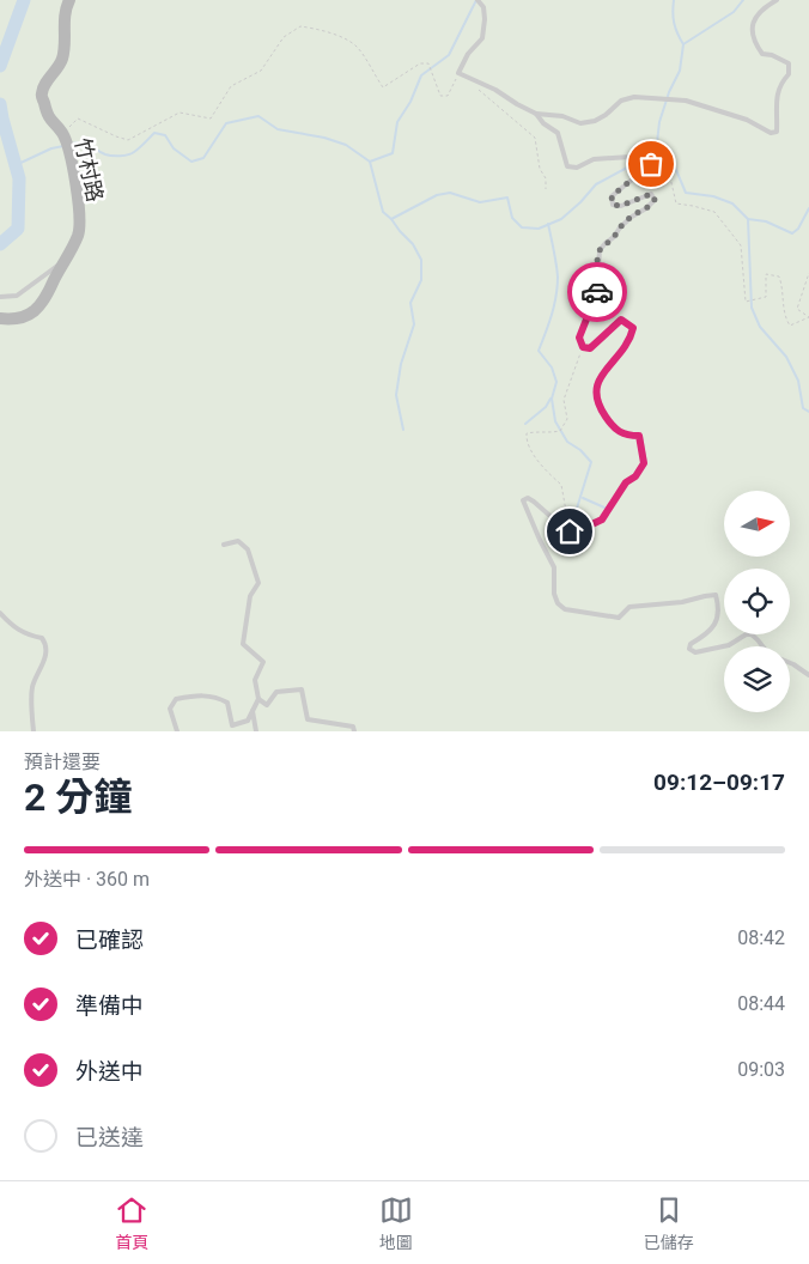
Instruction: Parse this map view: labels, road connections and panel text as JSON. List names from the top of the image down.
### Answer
{
  "streets": {
    "street": ["竹村路"]
  },
  "north": "right",
  "page": {
    "heading": ["2 分鐘", "預計還要", "09:12–09:17"],
    "bar": "外送中 · 360 m",
    "list": [
      ["已確認", "08:42"],
      ["準備中", "08:44"],
      ["外送中", "09:03"],
      "已送達"
    ],
    "tabs": ["首頁", "地圖", "已儲存"]
  }
}
